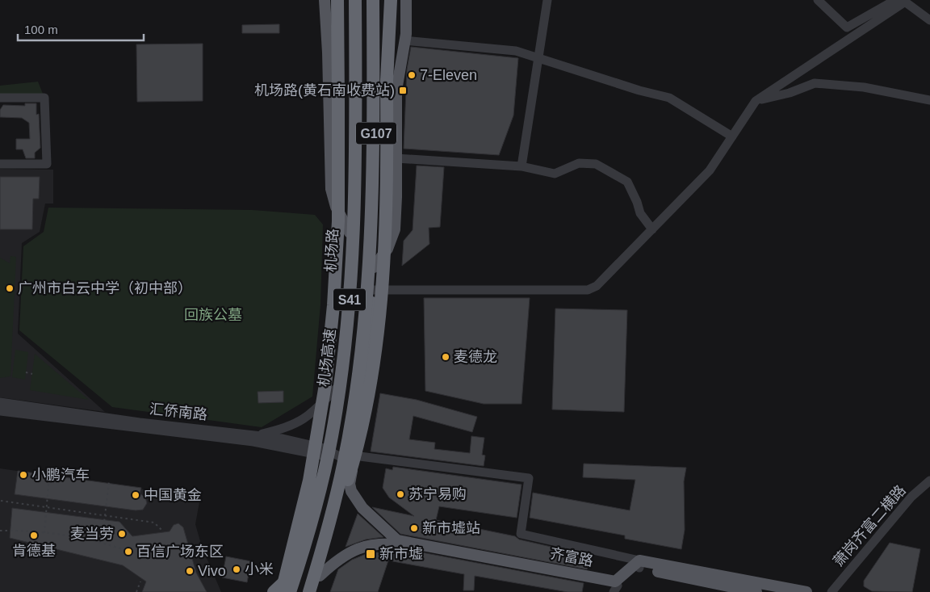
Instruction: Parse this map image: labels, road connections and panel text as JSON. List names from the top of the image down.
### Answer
{
  "streets": {
    "highway": [
      "G107",
      "机场路",
      "S41",
      "机场高速"
    ],
    "main road": ["齐富路"],
    "street": ["汇侨南路", "萧岗齐富二横路"]
  },
  "crossings": [
    ["机场路", "机场高速"],
    ["机场路", "汇侨南路"],
    ["汇侨南路", "齐富路"]
  ],
  "parks": ["回族公墓"],
  "places": {
    "other": [
      "7-Eleven",
      "广州市白云中学（初中部）",
      "麦德龙",
      "小鹏汽车",
      "苏宁易购",
      "中国黄金",
      "新市墟站",
      "麦当劳",
      "肯德基",
      "百信广场东区",
      "小米",
      "Vivo"
    ],
    "transit": ["机场路(黄石南收费站)", "新市墟"]
  },
  "scale_bar": "100 m"
}
